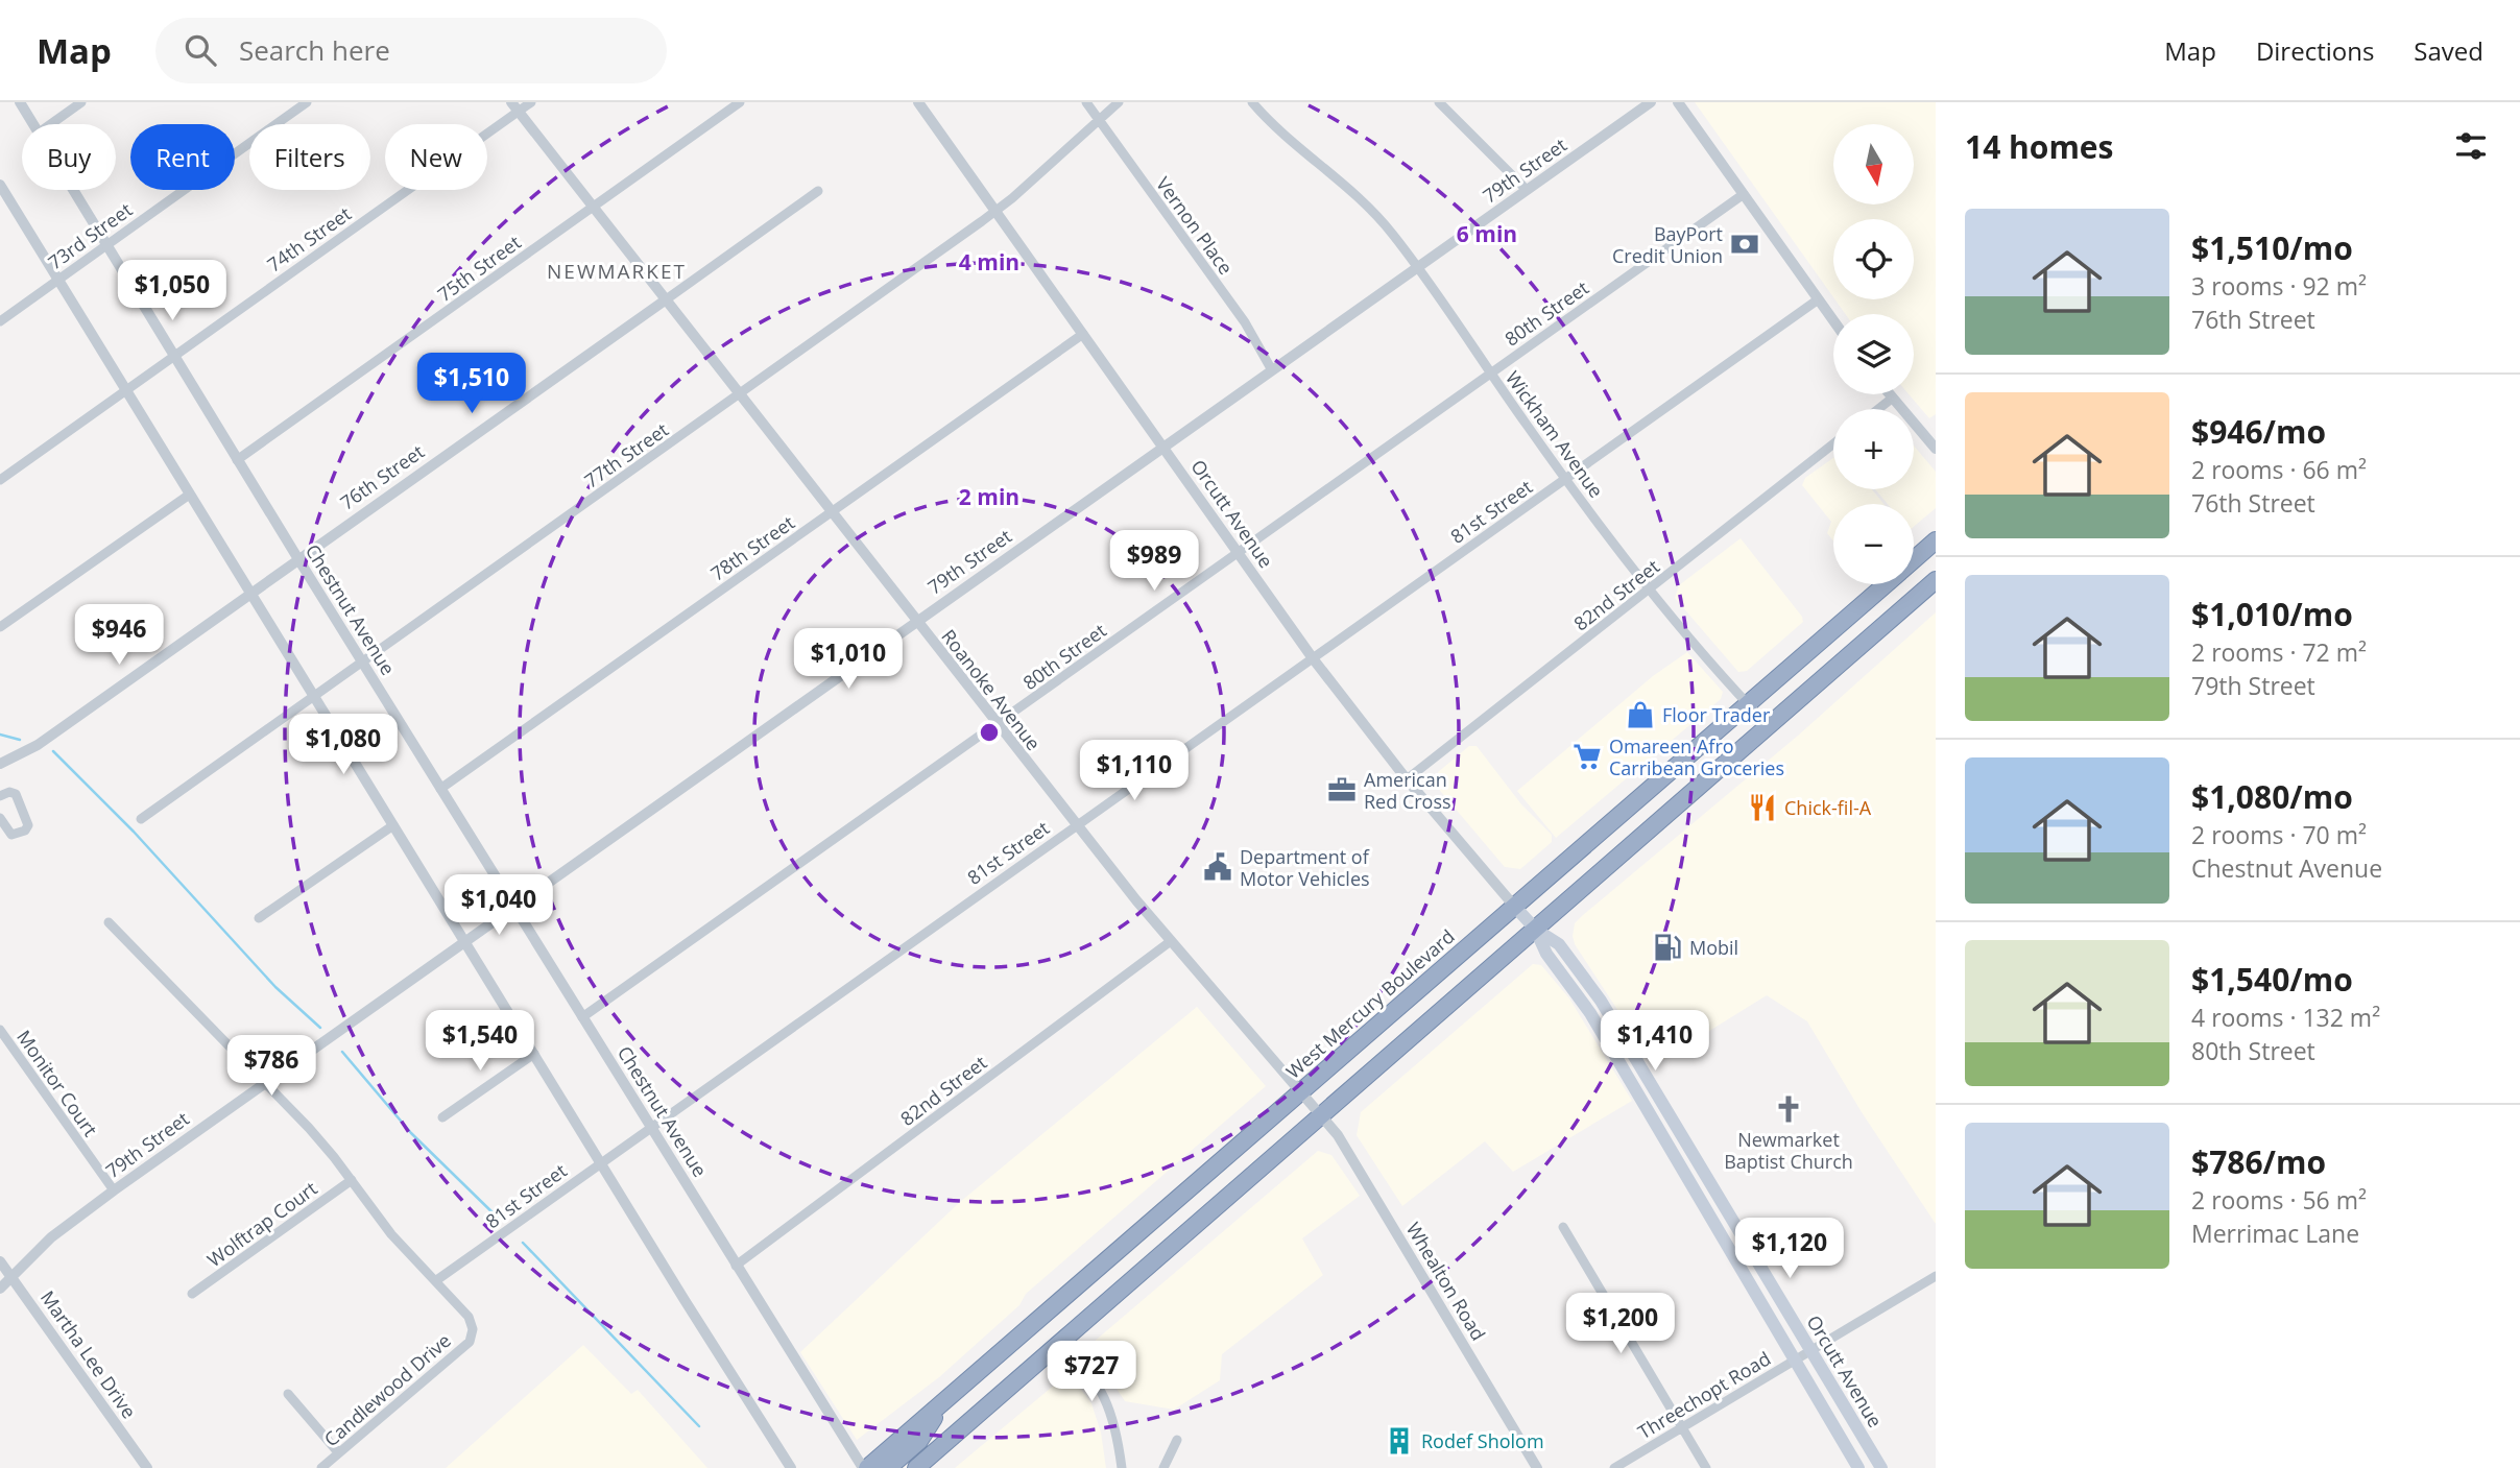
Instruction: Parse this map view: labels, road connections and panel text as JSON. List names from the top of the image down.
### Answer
{
  "streets": {
    "highway": ["West Mercury Boulevard"],
    "main road": ["Orcutt Avenue"],
    "street": [
      "79th Street",
      "Vernon Place",
      "73rd Street",
      "74th Street",
      "75th Street",
      "80th Street",
      "Wickham Avenue",
      "77th Street",
      "76th Street",
      "81st Street",
      "78th Street",
      "82nd Street",
      "Chestnut Avenue",
      "Roanoke Avenue",
      "Monitor Court",
      "Wolftrap Court",
      "Whealton Road",
      "Martha Lee Drive",
      "Candlewood Drive",
      "Threechopt Road"
    ]
  },
  "crossings": [
    ["79th Street", "Vernon Place"],
    ["79th Street", "Wickham Avenue"],
    ["79th Street", "Orcutt Avenue"],
    ["79th Street", "Chestnut Avenue"],
    ["79th Street", "Roanoke Avenue"],
    ["79th Street", "Monitor Court"],
    ["79th Street", "Martha Lee Drive"],
    ["79th Street", "Candlewood Drive"],
    ["Vernon Place", "77th Street"],
    ["73rd Street", "Chestnut Avenue"],
    ["74th Street", "Chestnut Avenue"],
    ["74th Street", "Roanoke Avenue"],
    ["75th Street", "Chestnut Avenue"],
    ["75th Street", "Roanoke Avenue"],
    ["80th Street", "Wickham Avenue"],
    ["80th Street", "Orcutt Avenue"],
    ["80th Street", "Chestnut Avenue"],
    ["80th Street", "Roanoke Avenue"],
    ["Wickham Avenue", "81st Street"],
    ["Wickham Avenue", "82nd Street"],
    ["Wickham Avenue", "West Mercury Boulevard"],
    ["77th Street", "Orcutt Avenue"],
    ["77th Street", "Chestnut Avenue"],
    ["77th Street", "Roanoke Avenue"],
    ["76th Street", "Chestnut Avenue"],
    ["76th Street", "Roanoke Avenue"],
    ["81st Street", "Orcutt Avenue"],
    ["81st Street", "Chestnut Avenue"],
    ["81st Street", "Roanoke Avenue"],
    ["81st Street", "Candlewood Drive"],
    ["Orcutt Avenue", "78th Street"],
    ["Orcutt Avenue", "82nd Street"],
    ["Orcutt Avenue", "West Mercury Boulevard"],
    ["Orcutt Avenue", "Threechopt Road"],
    ["78th Street", "Chestnut Avenue"],
    ["78th Street", "Roanoke Avenue"],
    ["82nd Street", "Chestnut Avenue"],
    ["82nd Street", "Roanoke Avenue"],
    ["Chestnut Avenue", "West Mercury Boulevard"],
    ["Roanoke Avenue", "West Mercury Boulevard"],
    ["Roanoke Avenue", "Whealton Road"],
    ["Wolftrap Court", "Candlewood Drive"]
  ],
  "districts": ["NEWMARKET"],
  "places": {
    "bank": ["BayPort Credit Union"],
    "shop": ["Floor Trader"],
    "supermarket": ["Omareen Afro Carribean Groceries"],
    "office": ["American Red Cross"],
    "restaurant": ["Chick-fil-A"],
    "public building": ["Department of Motor Vehicles"],
    "fuel station": ["Mobil"],
    "church": ["Newmarket Baptist Church"],
    "building": ["Rodef Sholom"]
  },
  "north": "bottom",
  "page": {
    "header": "Map",
    "search": "Search here",
    "nav": ["Map", "Directions", "Saved"],
    "heading": "14 homes",
    "map_buttons": ["+", "−"],
    "chip": [
      "Buy",
      "Rent",
      "Filters",
      "New"
    ],
    "list": [
      {
        "name": "$1,510/mo",
        "note": "3 rooms · 92 m² · 76th Street"
      },
      {
        "name": "$946/mo",
        "note": "2 rooms · 66 m² · 76th Street"
      },
      {
        "name": "$1,010/mo",
        "note": "2 rooms · 72 m² · 79th Street"
      },
      {
        "name": "$1,080/mo",
        "note": "2 rooms · 70 m² · Chestnut Avenue"
      },
      {
        "name": "$1,540/mo",
        "note": "4 rooms · 132 m² · 80th Street"
      },
      {
        "name": "$786/mo",
        "note": "2 rooms · 56 m² · Merrimac Lane"
      }
    ],
    "price": [
      "$1,050",
      "$1,510",
      "$989",
      "$946",
      "$1,010",
      "$1,080",
      "$1,110",
      "$1,040",
      "$1,540",
      "$1,410",
      "$786",
      "$1,120",
      "$1,200",
      "$727"
    ]
  },
  "rings": ["6 min", "4 min", "2 min"]
}
